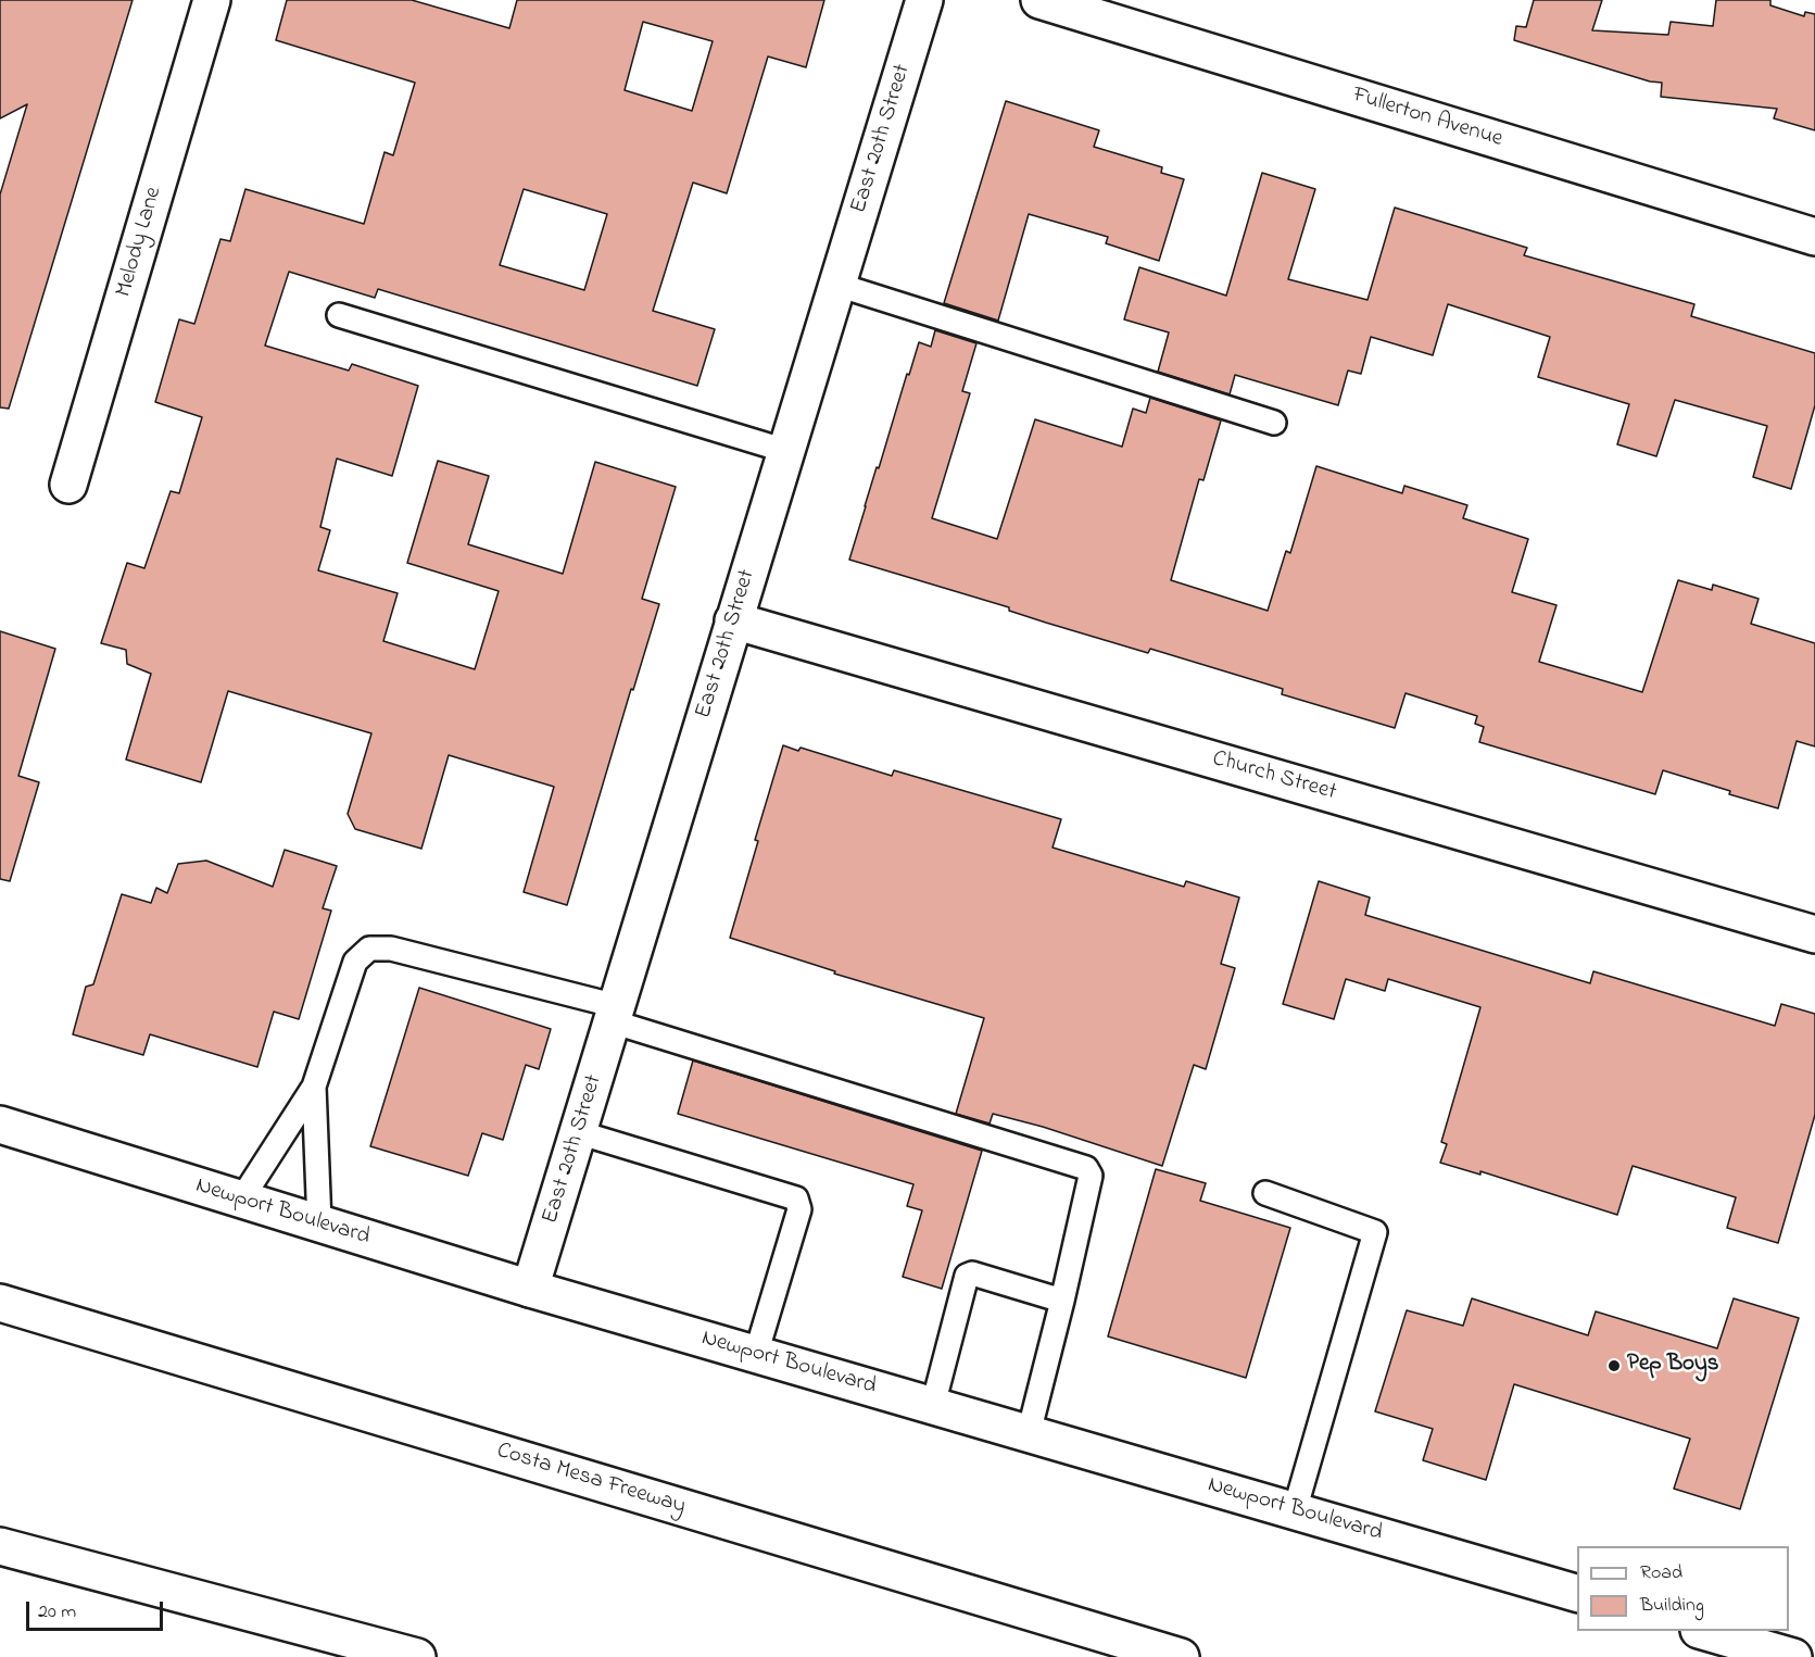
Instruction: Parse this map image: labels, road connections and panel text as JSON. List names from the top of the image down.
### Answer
{
  "streets": {
    "main road": [
      "Fullerton Avenue",
      "East 20th Street",
      "Melody Lane",
      "Church Street",
      "Newport Boulevard",
      "Costa Mesa Freeway"
    ]
  },
  "crossings": [
    ["East 20th Street", "Church Street"],
    ["East 20th Street", "Newport Boulevard"]
  ],
  "places": ["Pep Boys"],
  "legend": ["Road", "Building"],
  "scale_bar": "20 m"
}
